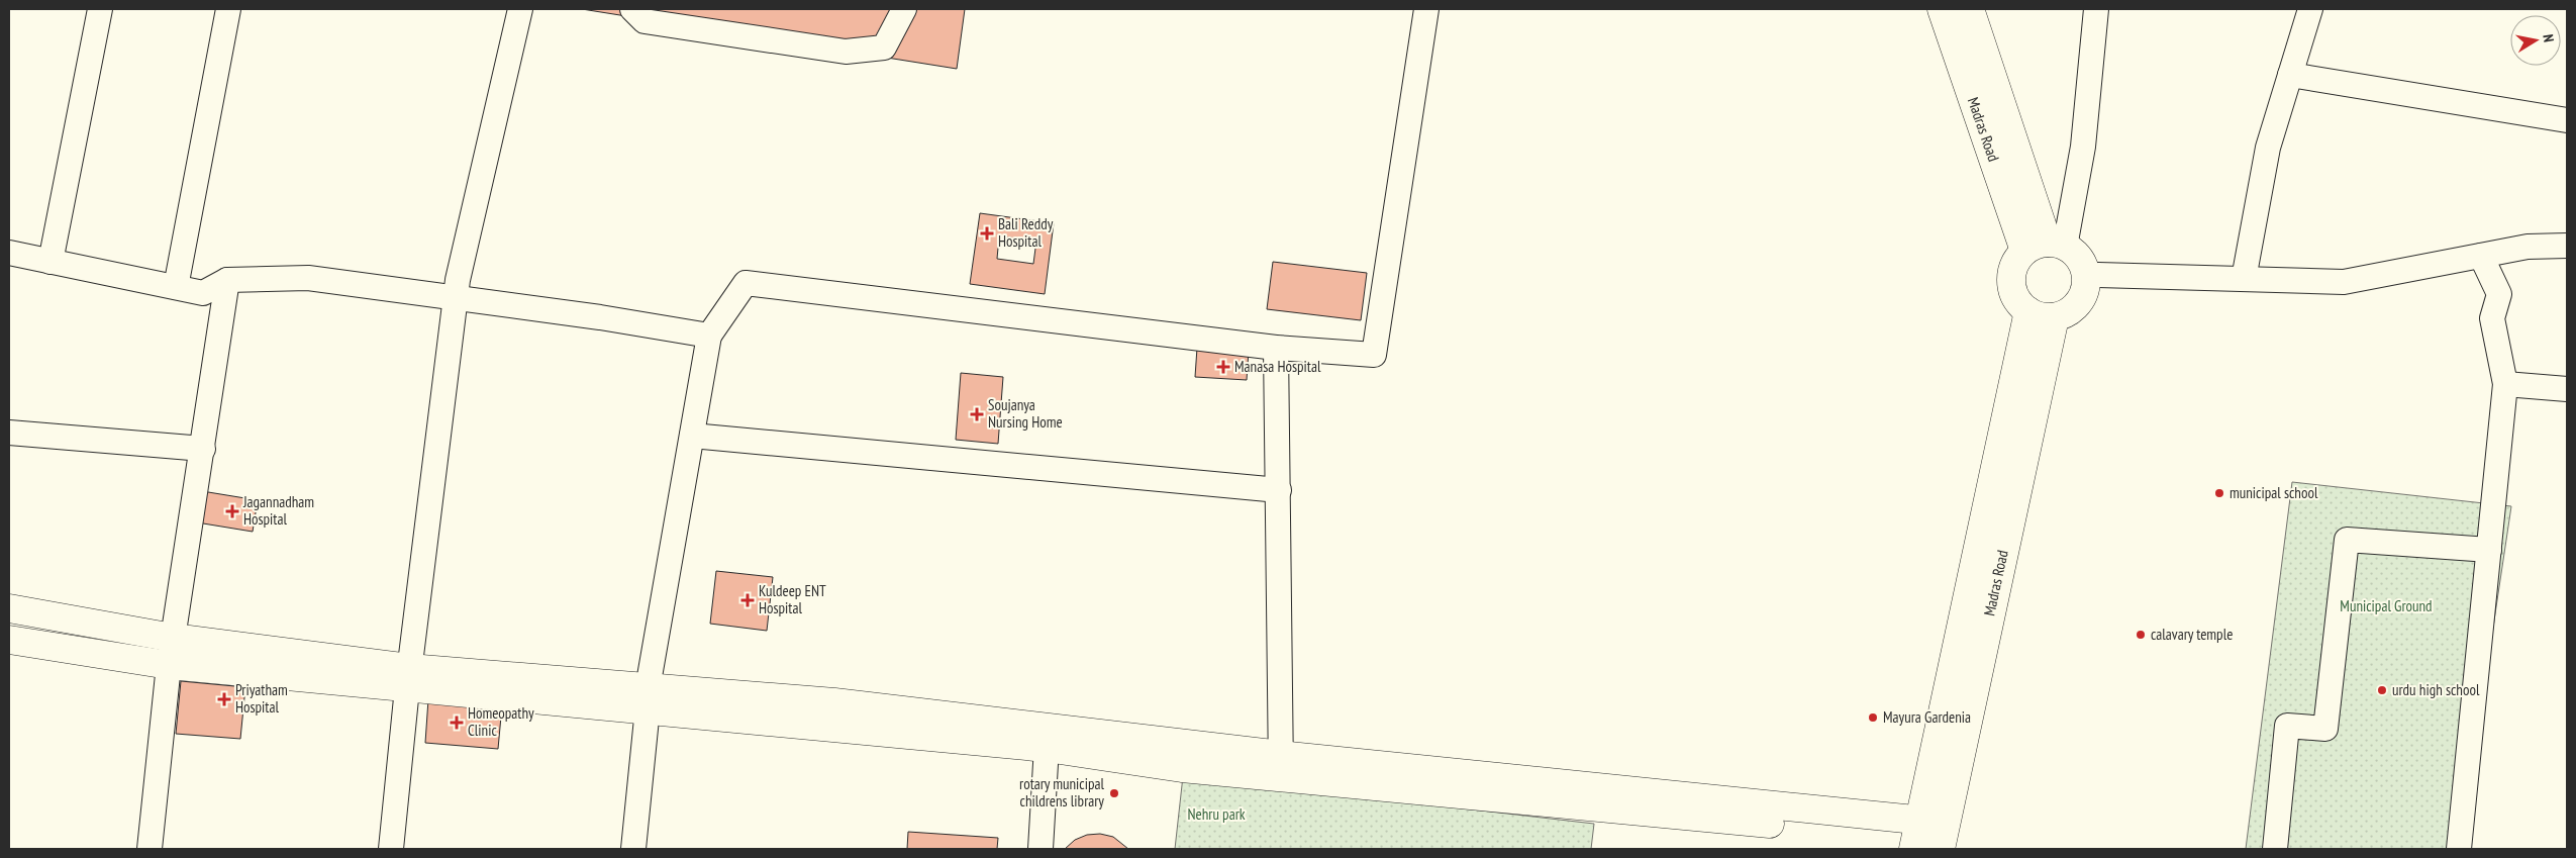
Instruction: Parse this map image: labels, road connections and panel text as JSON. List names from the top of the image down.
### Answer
{
  "streets": {
    "main road": ["Madras Road"]
  },
  "parks": ["Municipal Ground", "Nehru park"],
  "places": {
    "health": [
      "Bali Reddy Hospital",
      "Manasa Hospital",
      "Soujanya Nursing Home",
      "Jagannadham Hospital",
      "Kuldeep ENT Hospital",
      "Priyatham Hospital",
      "Homeopathy Clinic"
    ],
    "other": [
      "municipal school",
      "calavary temple",
      "urdu high school",
      "Mayura Gardenia",
      "rotary municipal childrens library"
    ]
  },
  "north": "right"
}
